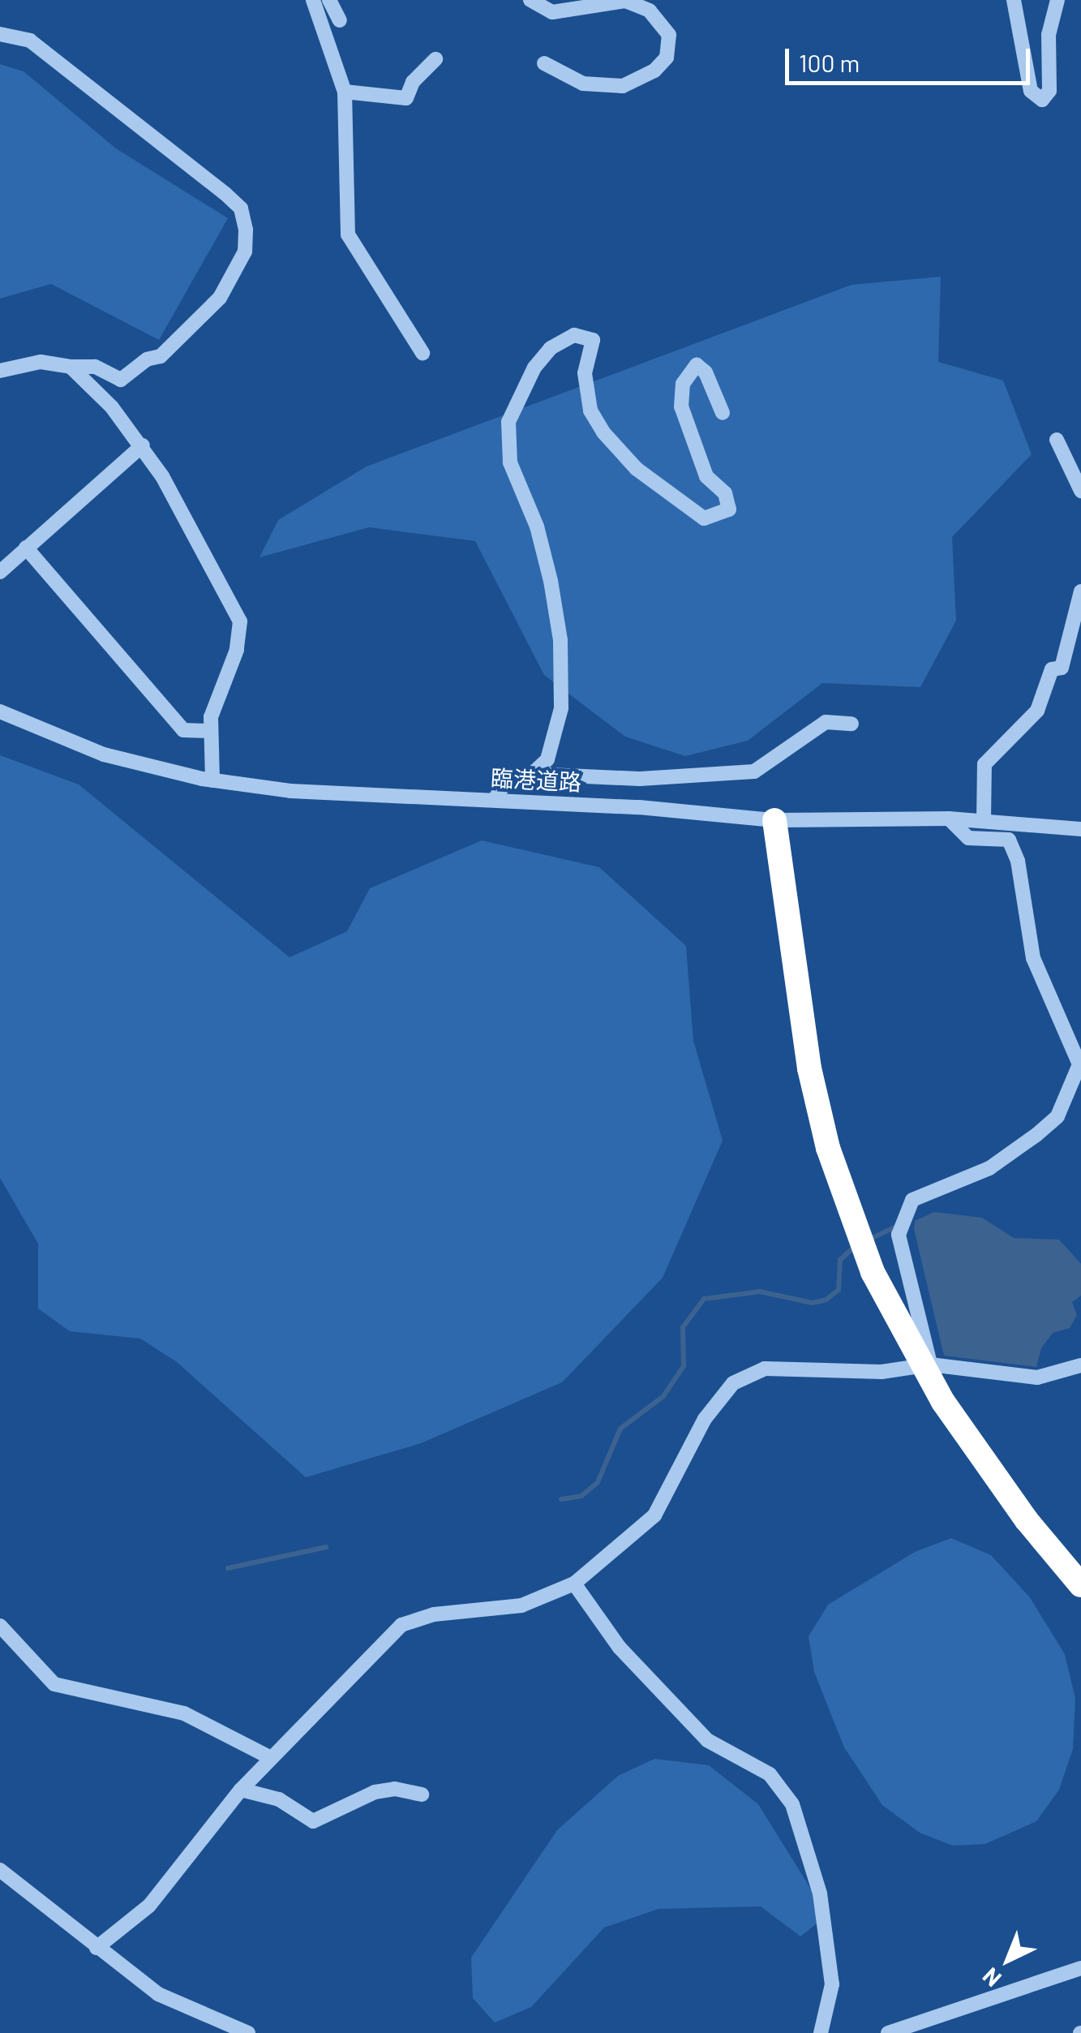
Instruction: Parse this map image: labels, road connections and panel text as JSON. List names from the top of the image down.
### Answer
{
  "streets": {
    "street": ["臨港道路"]
  },
  "scale_bar": "100 m",
  "north": "bottom left"
}
